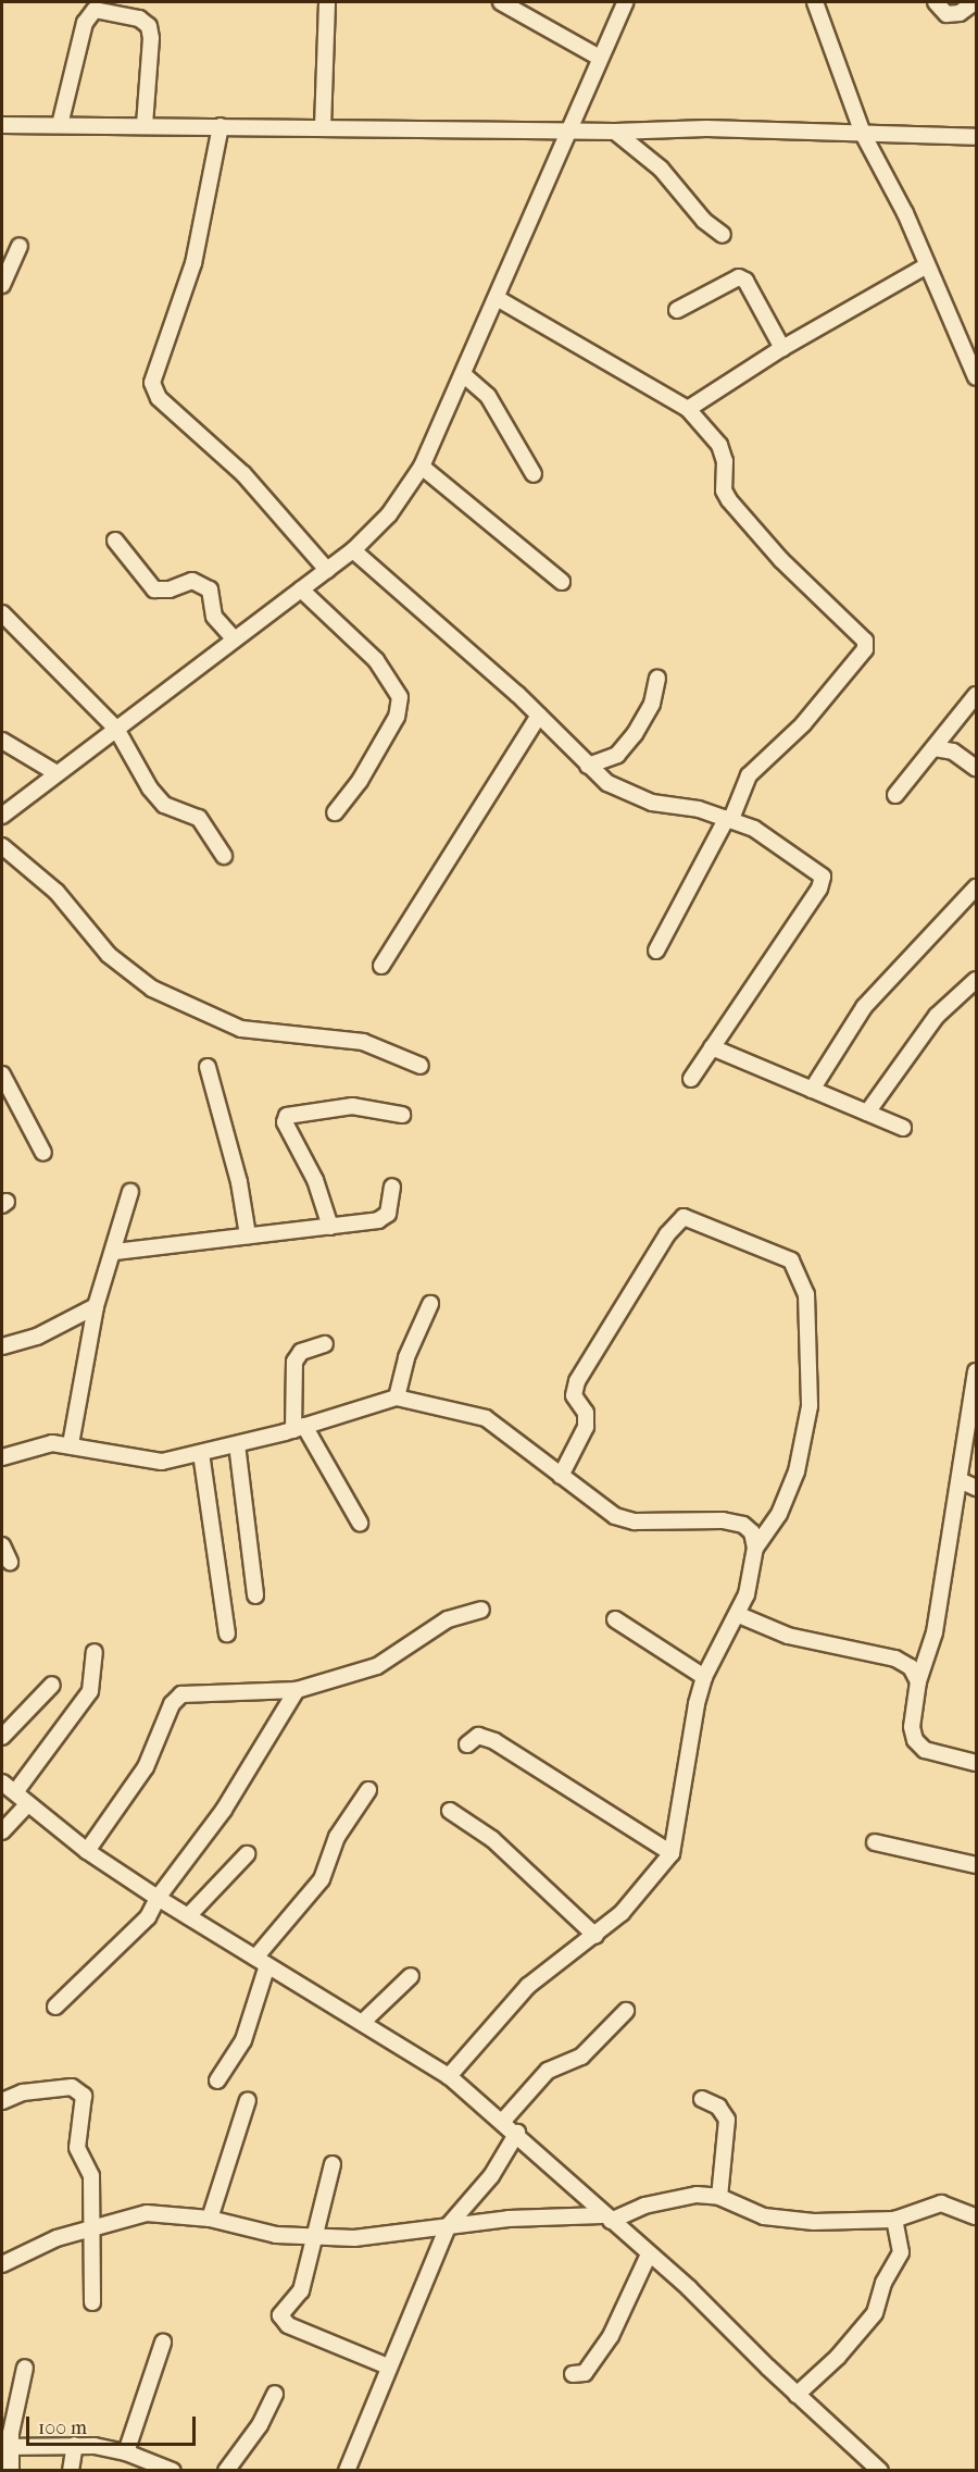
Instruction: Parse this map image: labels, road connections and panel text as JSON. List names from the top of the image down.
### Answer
{
  "scale_bar": "100 m"
}
